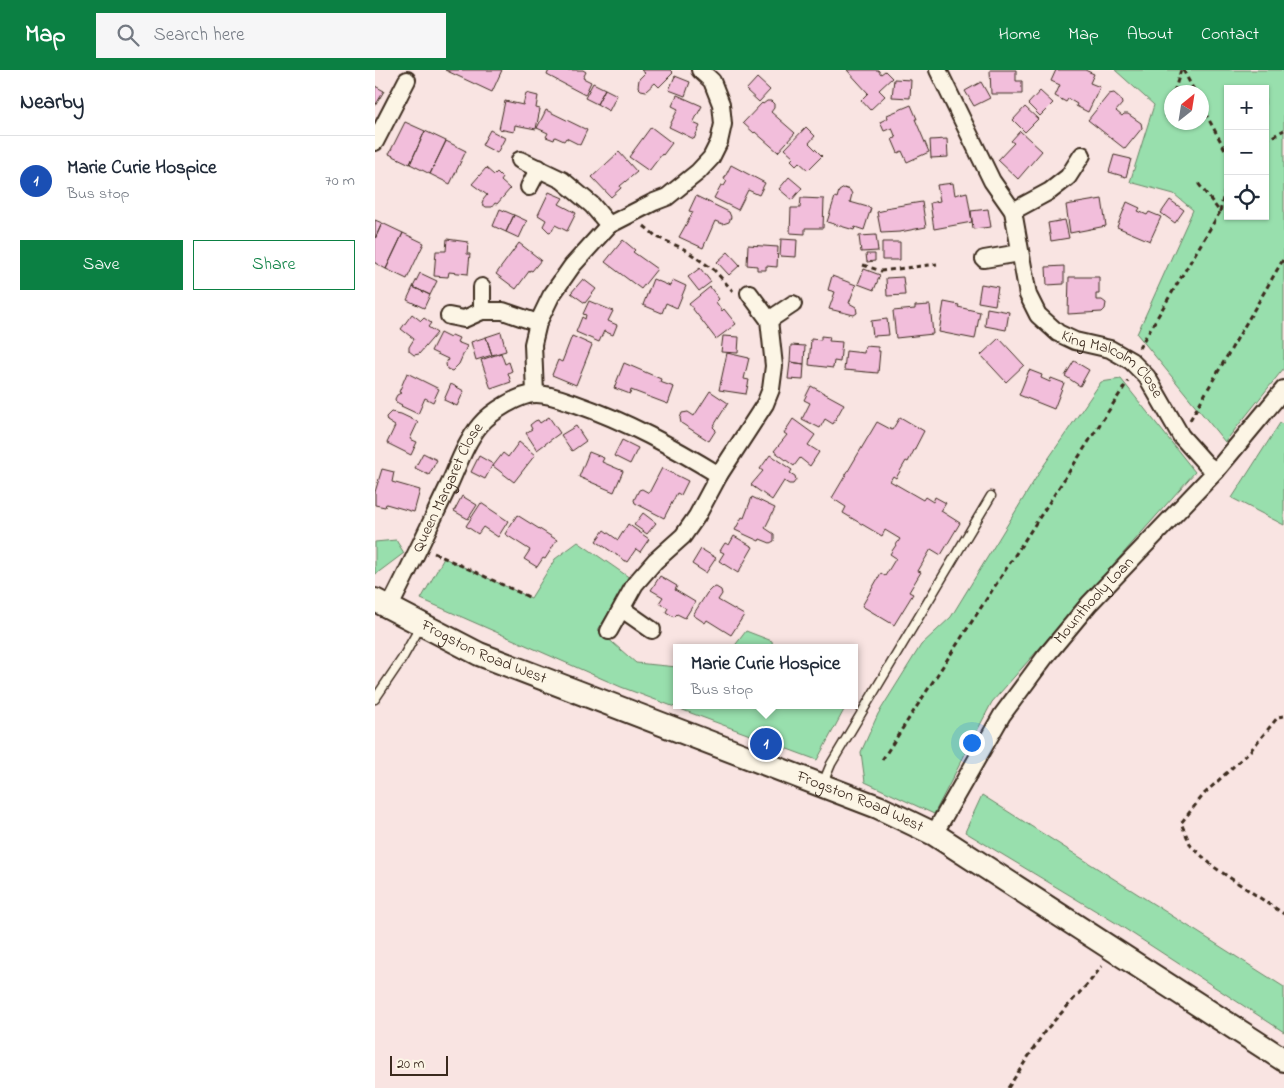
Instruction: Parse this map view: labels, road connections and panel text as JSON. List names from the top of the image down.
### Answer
{
  "streets": {
    "main road": ["Frogston Road West"],
    "street": ["King Malcolm Close", "Queen Margaret Close", "Mounthooly Loan"]
  },
  "crossings": [
    ["King Malcolm Close", "Mounthooly Loan"],
    ["Queen Margaret Close", "Frogston Road West"],
    ["Mounthooly Loan", "Frogston Road West"]
  ],
  "scale_bar": "20 m",
  "north": "top right",
  "page": {
    "header": "Map",
    "search": "Search here",
    "nav": [
      "Home",
      "Map",
      "About",
      "Contact"
    ],
    "heading": "Nearby",
    "map_buttons": ["+", "−"],
    "list": [
      {
        "mark": "1",
        "name": "Marie Curie Hospice",
        "note": "Bus stop",
        "value": "70 m"
      }
    ],
    "buttons": ["Save", "Share"],
    "popup": ["Marie Curie Hospice", "Bus stop"],
    "pins": "1",
    "scale": "20 m"
  }
}
